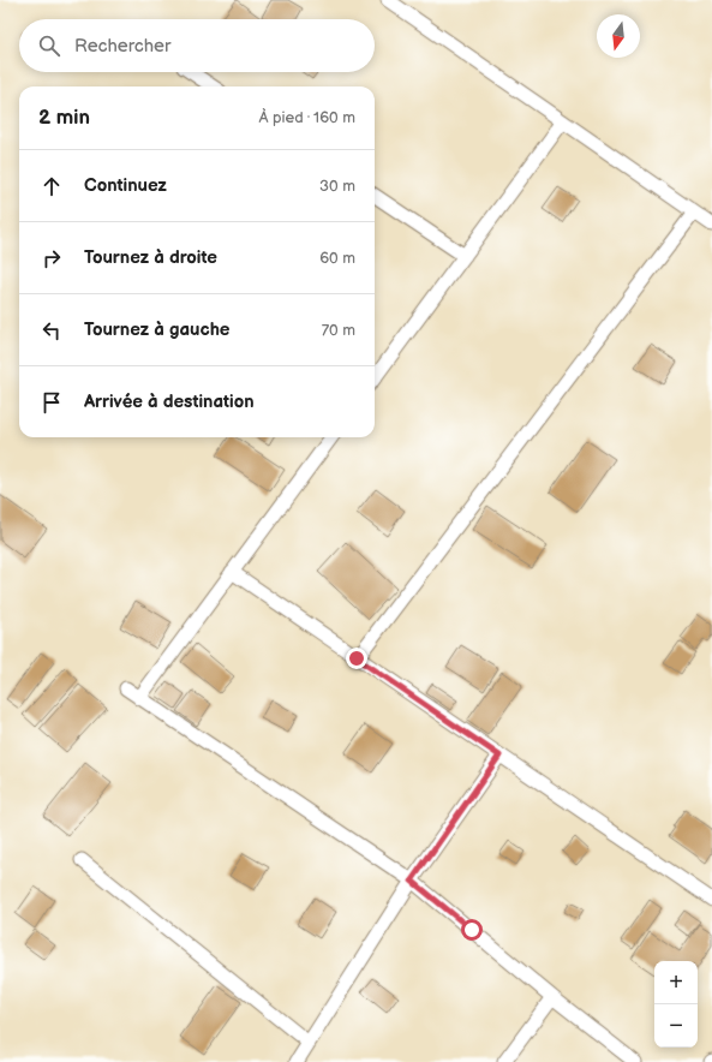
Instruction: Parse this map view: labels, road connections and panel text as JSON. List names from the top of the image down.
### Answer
{
  "north": "bottom",
  "page": {
    "search": "Rechercher",
    "heading": ["2 min", "À pied · 160 m"],
    "list": [
      ["Continuez", "30 m"],
      ["Tournez à droite", "60 m"],
      ["Tournez à gauche", "70 m"],
      "Arrivée à destination"
    ],
    "map_buttons": ["+", "−"]
  }
}
